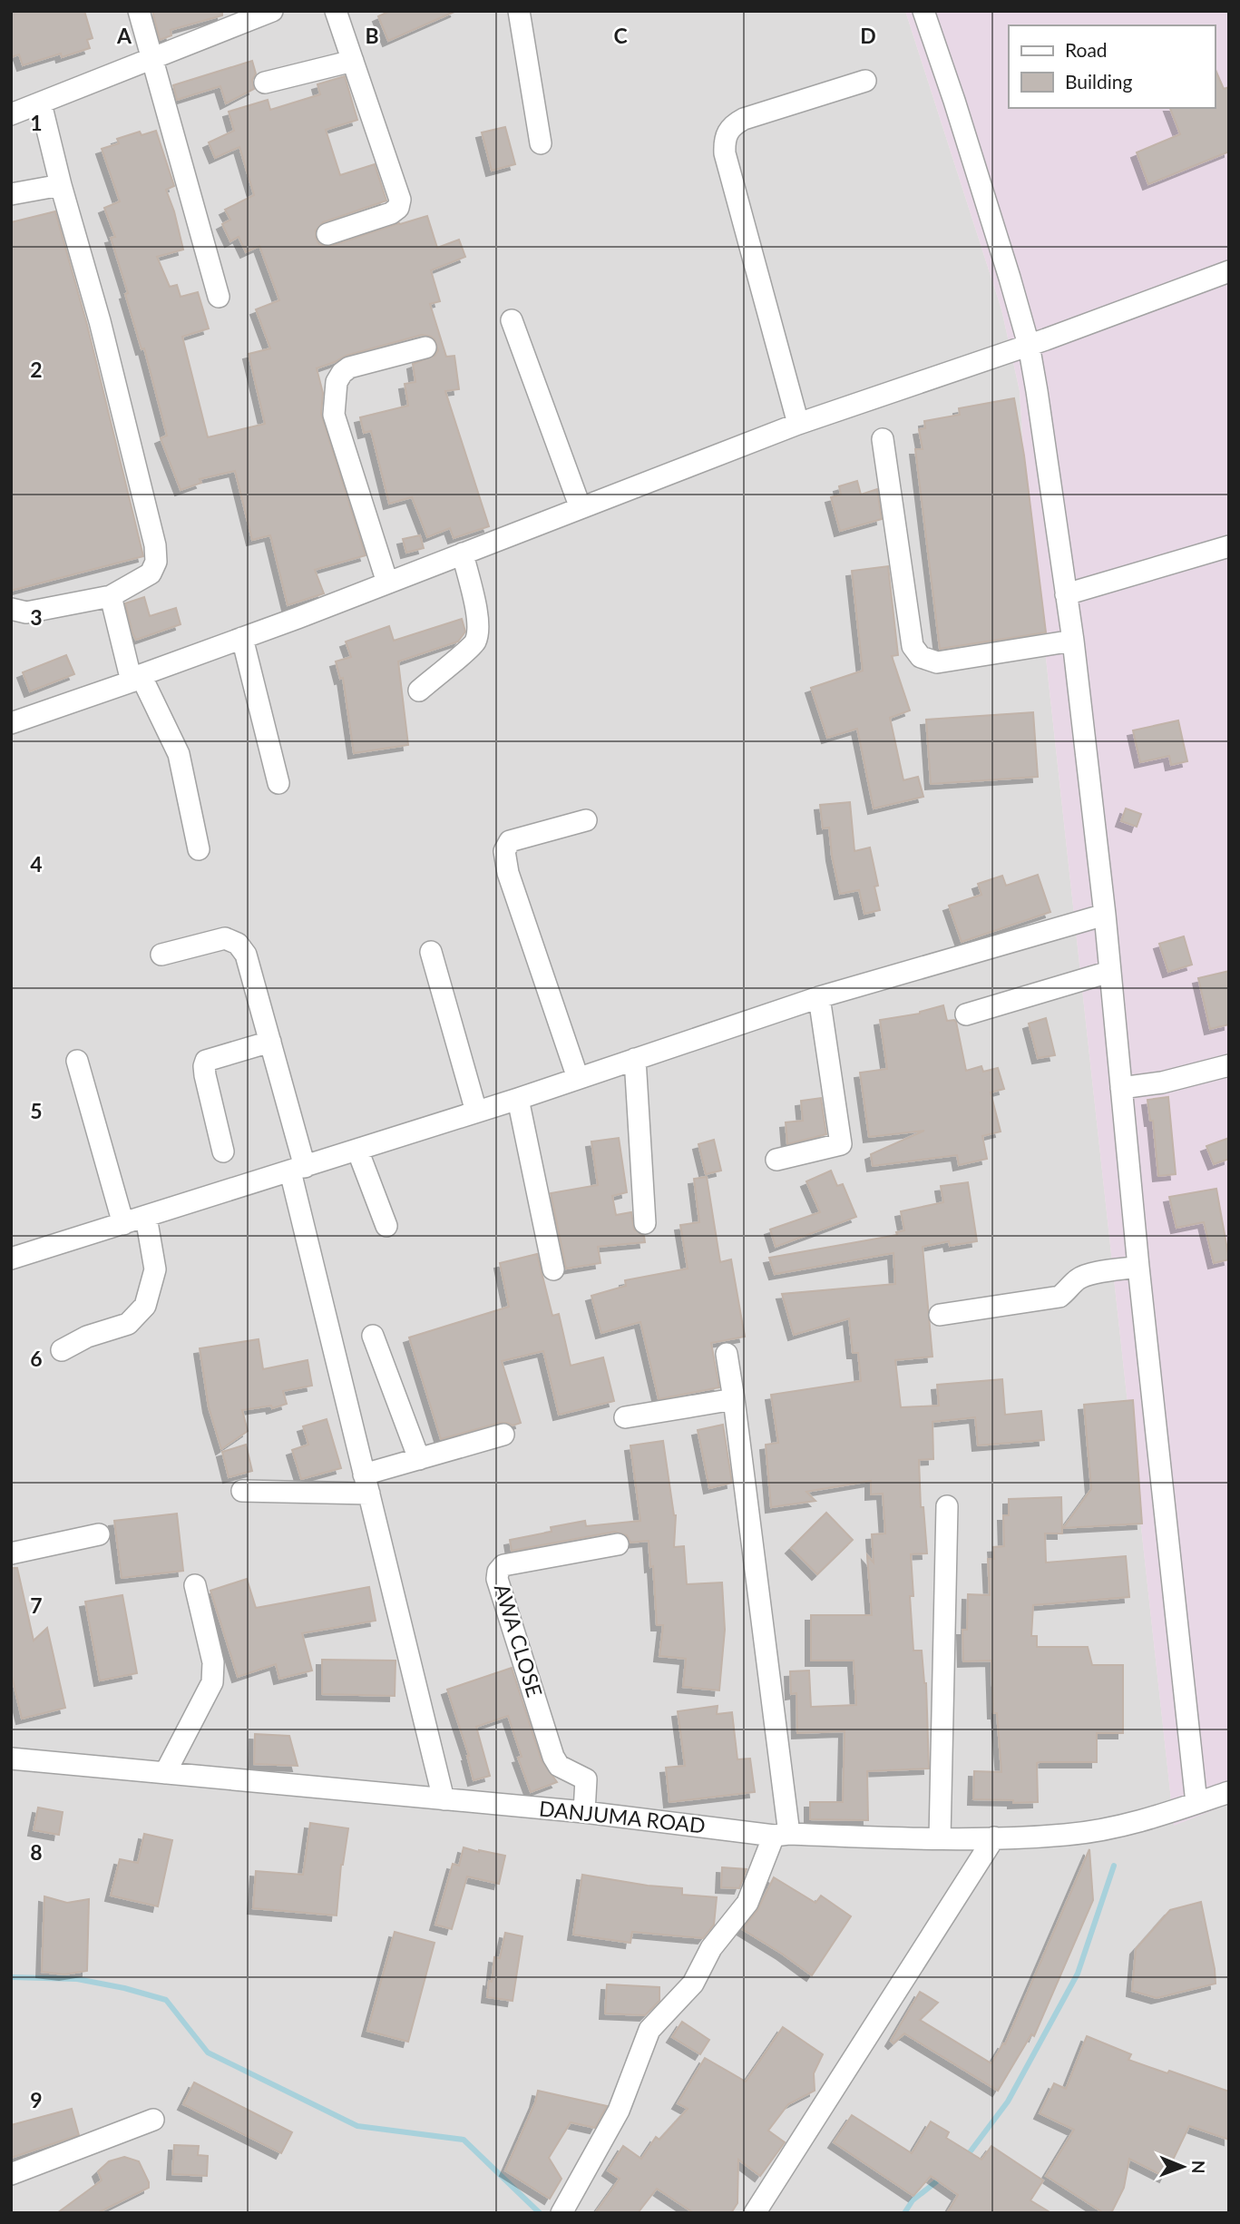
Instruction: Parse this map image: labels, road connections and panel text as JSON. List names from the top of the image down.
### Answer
{
  "streets": {
    "street": ["AWA CLOSE", "DANJUMA ROAD"]
  },
  "crossings": [
    ["AWA CLOSE", "DANJUMA ROAD"]
  ],
  "legend": ["Road", "Building"],
  "north": "right",
  "grid": {
    "columns": [
      "A",
      "B",
      "C",
      "D"
    ],
    "rows": [
      "1",
      "2",
      "3",
      "4",
      "5",
      "6",
      "7",
      "8",
      "9"
    ]
  }
}
